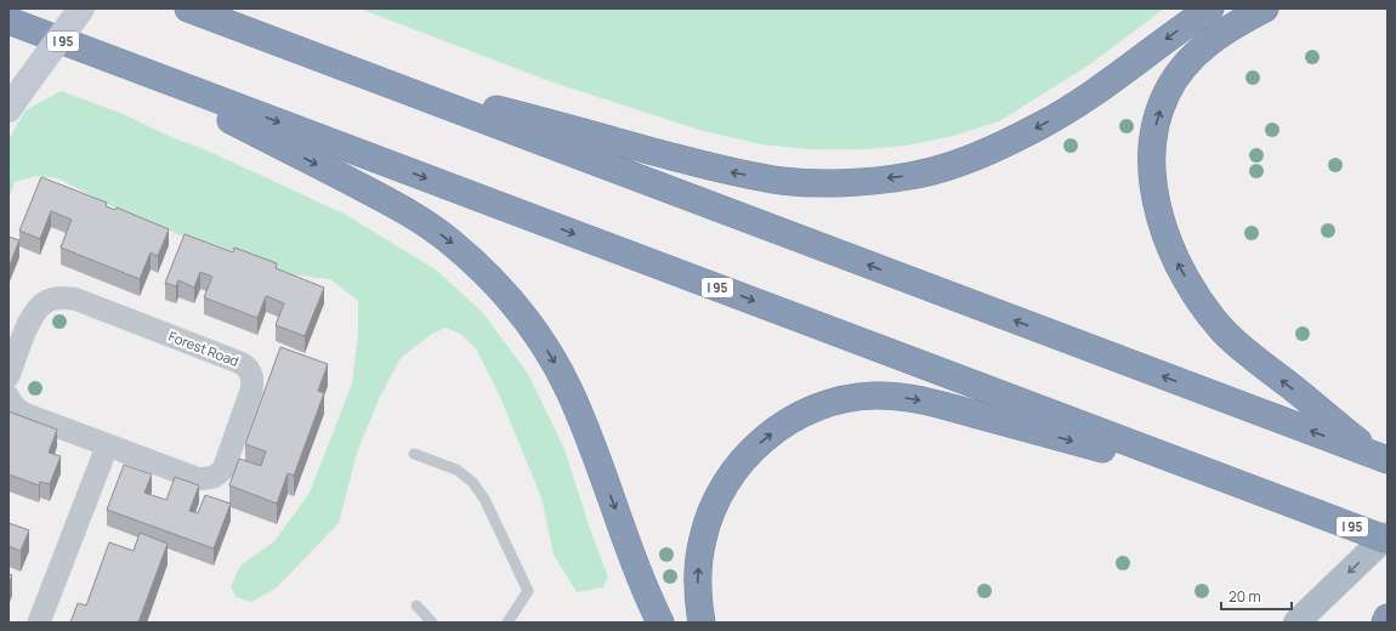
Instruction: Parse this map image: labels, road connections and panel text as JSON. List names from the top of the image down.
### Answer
{
  "streets": {
    "highway": ["I 95"],
    "street": ["Forest Road"]
  },
  "scale_bar": "20 m"
}
